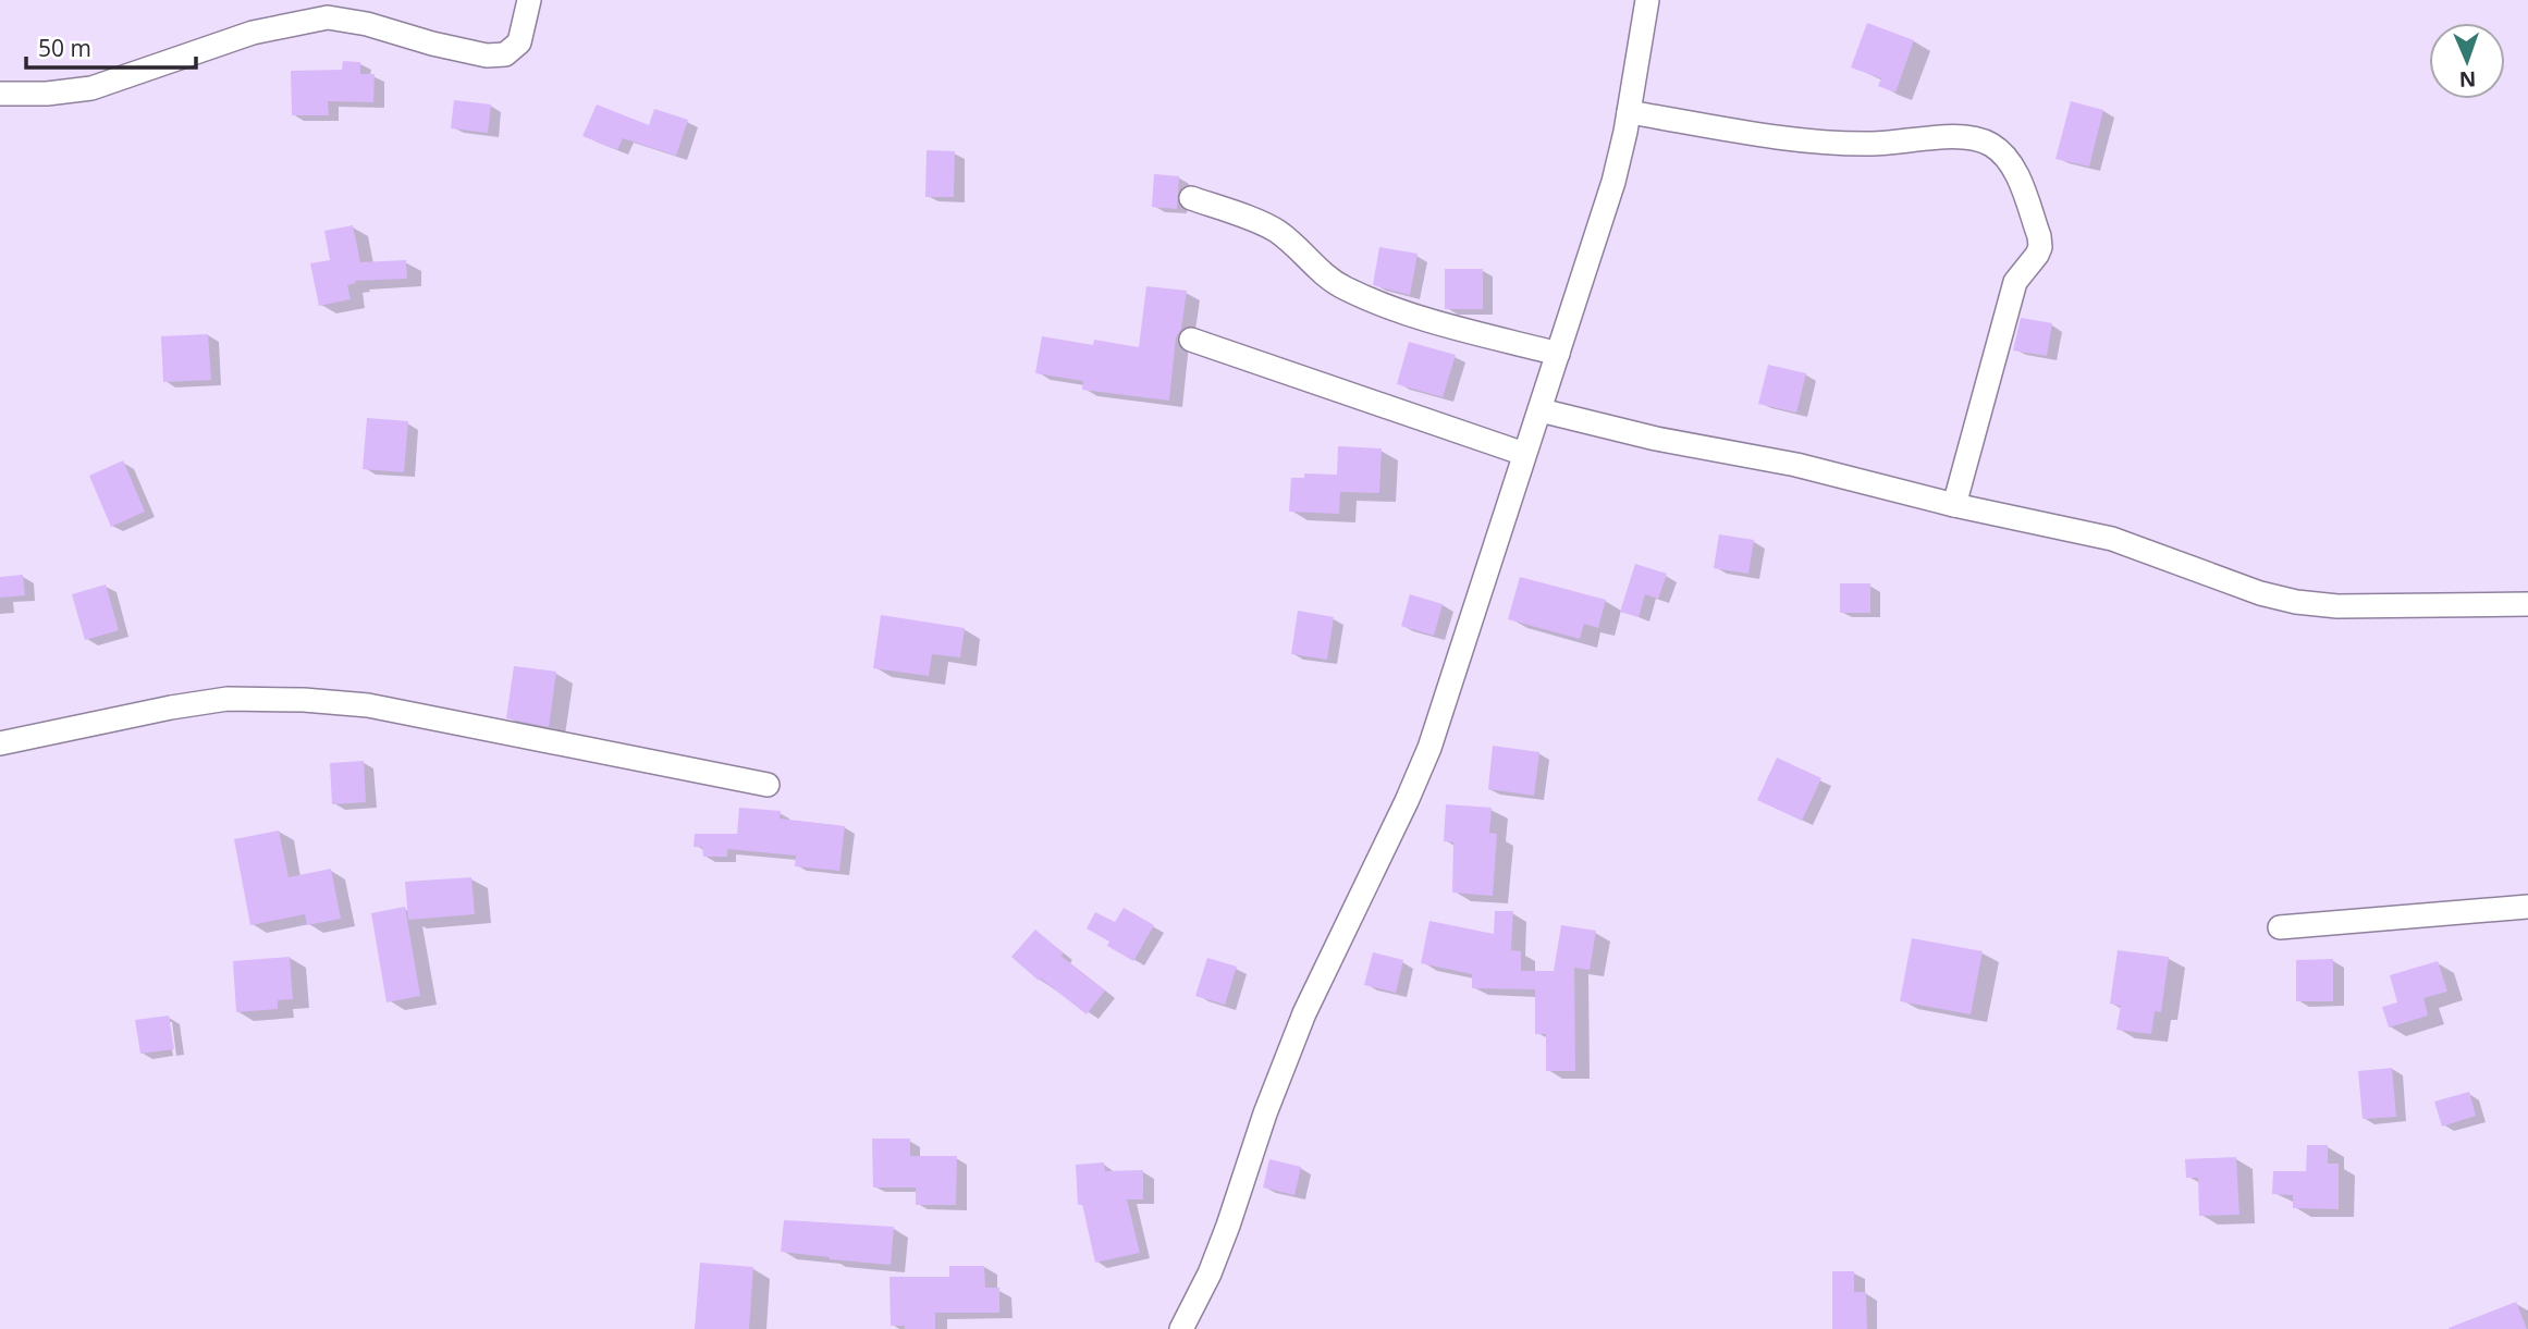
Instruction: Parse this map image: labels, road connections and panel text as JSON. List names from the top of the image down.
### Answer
{
  "scale_bar": "50 m",
  "north": "bottom"
}
